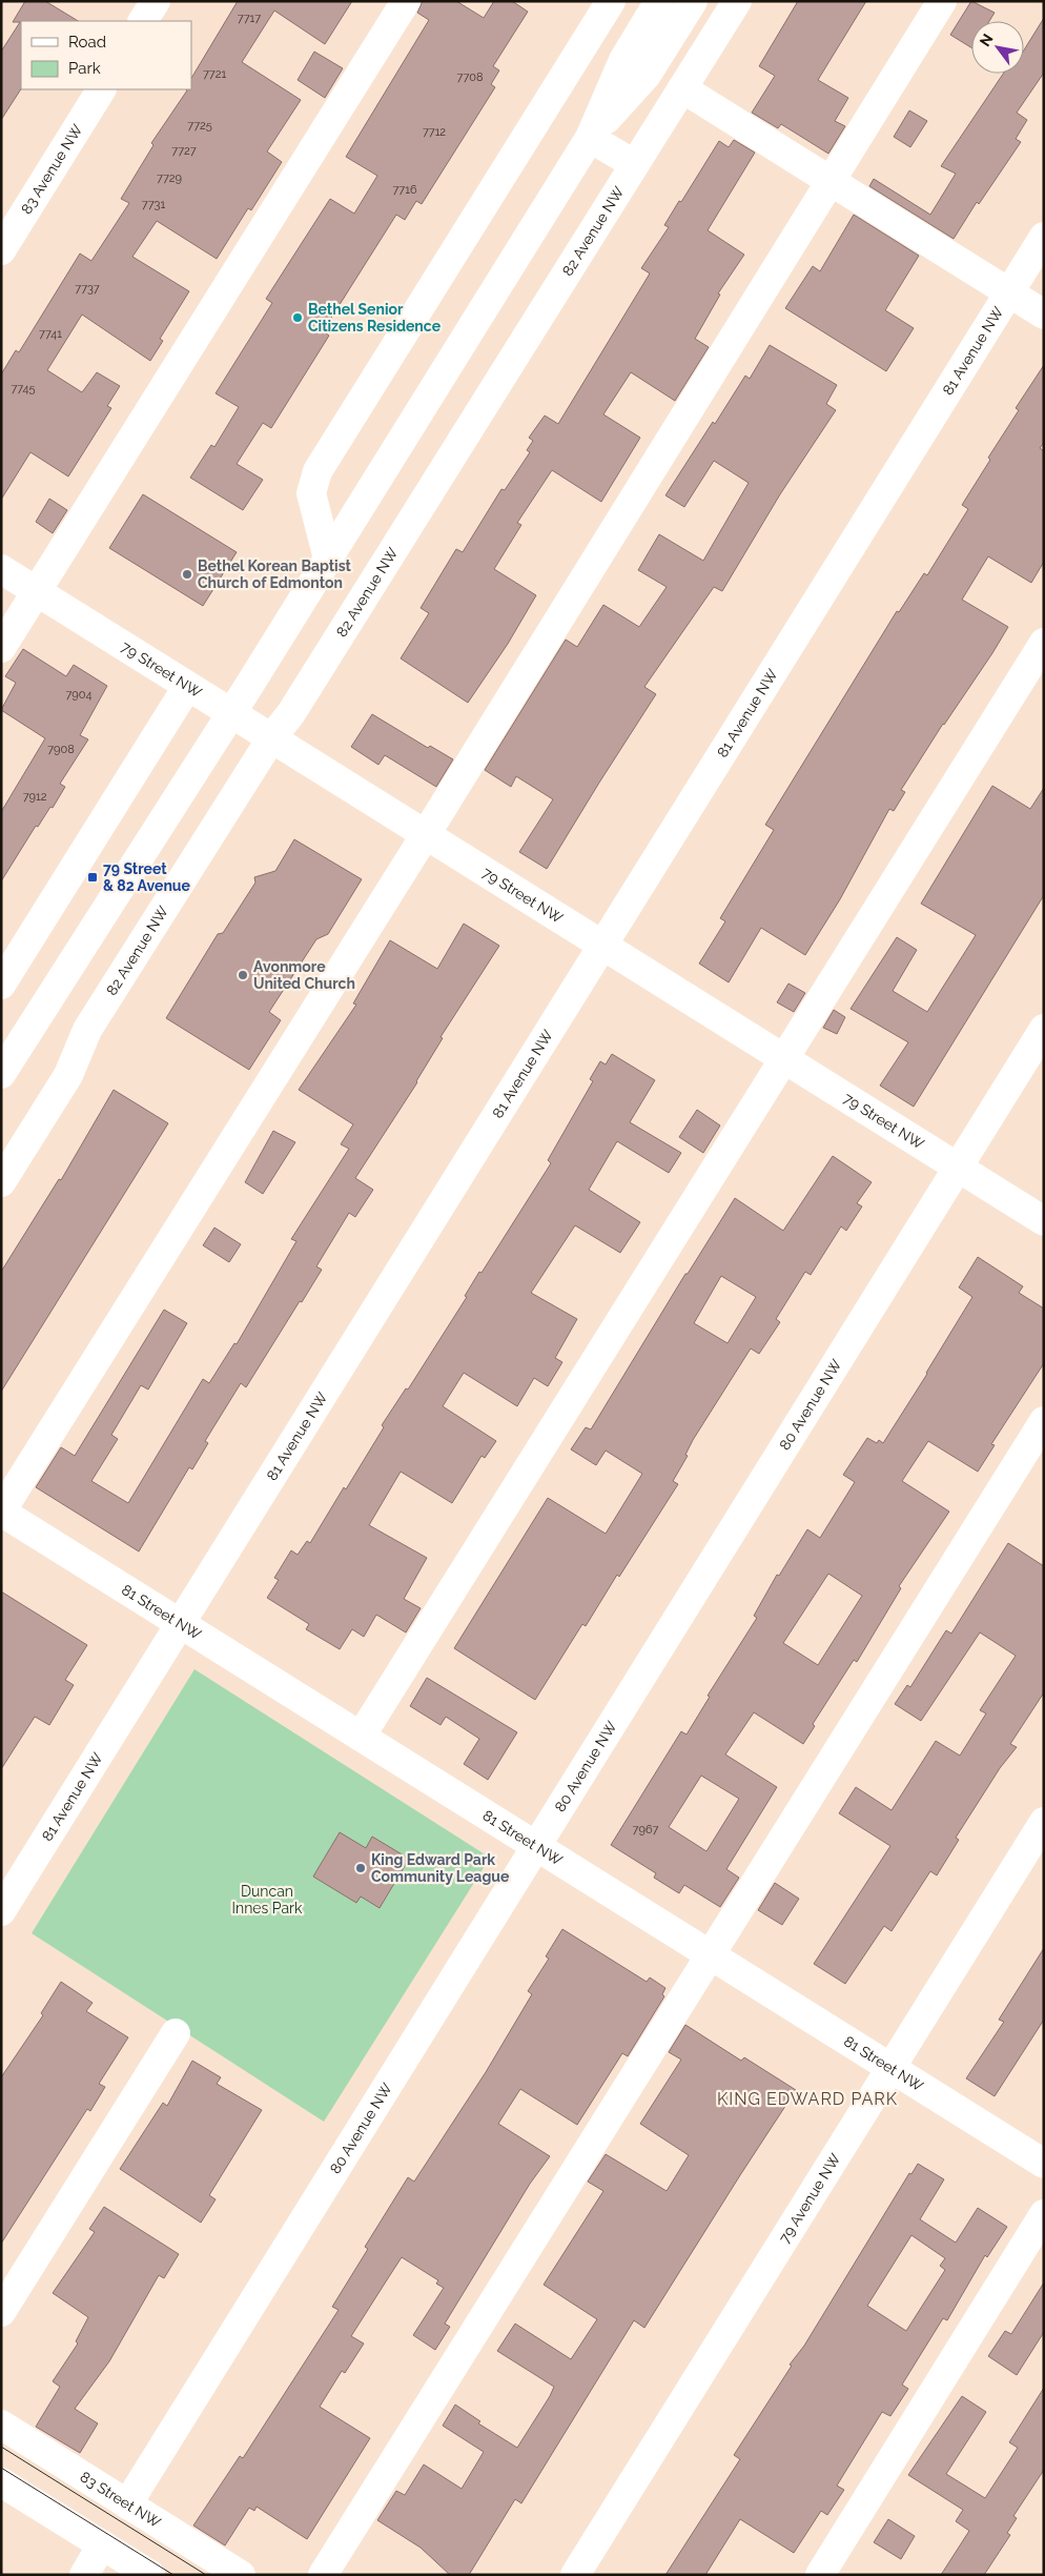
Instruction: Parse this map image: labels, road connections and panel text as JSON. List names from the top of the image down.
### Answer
{
  "streets": {
    "street": [
      "83 Avenue NW",
      "82 Avenue NW",
      "81 Avenue NW",
      "79 Street NW",
      "80 Avenue NW",
      "81 Street NW",
      "79 Avenue NW",
      "83 Street NW"
    ]
  },
  "crossings": [
    ["82 Avenue NW", "79 Street NW"],
    ["81 Avenue NW", "79 Street NW"],
    ["81 Avenue NW", "81 Street NW"],
    ["79 Street NW", "80 Avenue NW"],
    ["80 Avenue NW", "81 Street NW"],
    ["80 Avenue NW", "83 Street NW"],
    ["81 Street NW", "79 Avenue NW"]
  ],
  "districts": ["KING EDWARD PARK"],
  "parks": ["Duncan Innes Park"],
  "places": {
    "other": [
      "Bethel Senior Citizens Residence",
      "Bethel Korean Baptist Church of Edmonton",
      "Avonmore United Church",
      "King Edward Park Community League"
    ],
    "transit": ["79 Street & 82 Avenue"]
  },
  "house_numbers": [
    "7717",
    "7721",
    "7708",
    "7725",
    "7712",
    "7727",
    "7729",
    "7716",
    "7731",
    "7737",
    "7741",
    "7745",
    "7904",
    "7908",
    "7912",
    "7967"
  ],
  "legend": ["Road", "Park"],
  "north": "top left"
}
